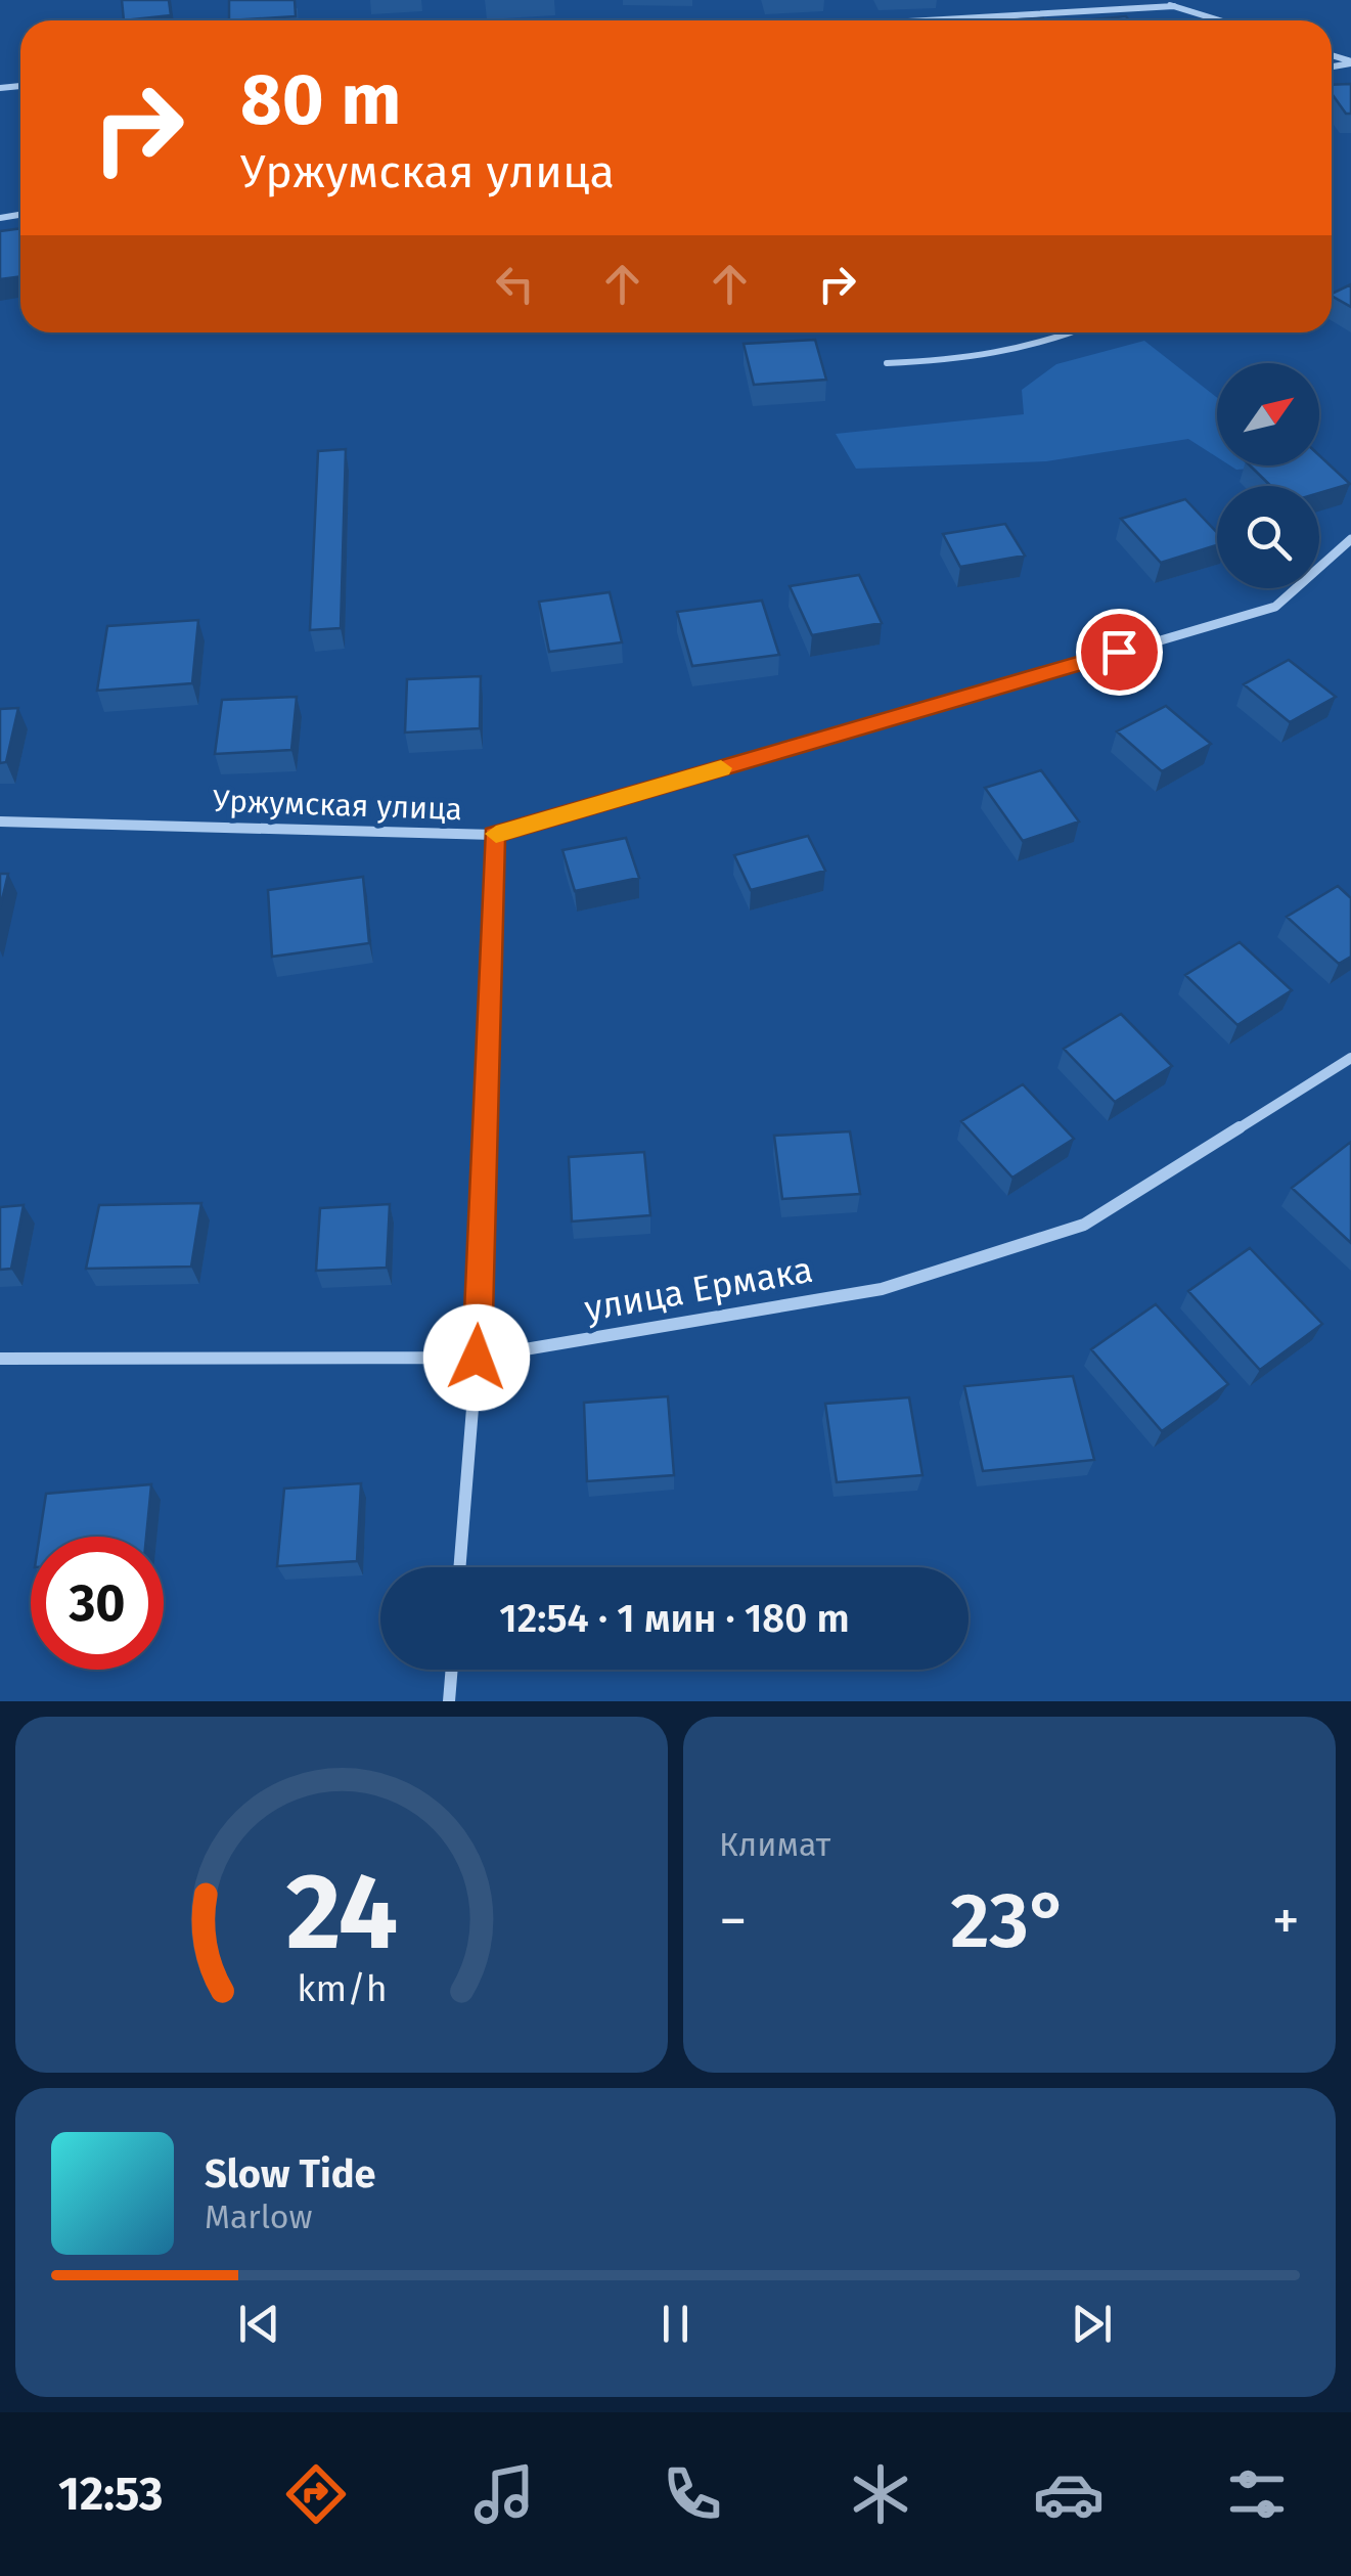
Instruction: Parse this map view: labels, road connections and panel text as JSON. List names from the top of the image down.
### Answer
{
  "streets": {
    "street": ["Уржумская улица", "улица Ермака"]
  },
  "north": "top right",
  "page": {
    "turn": ["80 m", "Уржумская улица"],
    "limit": "30",
    "trip": "12:54 · 1 мин · 180 m",
    "tile": "Климат",
    "heat": ["−", "23°", "+"],
    "song": ["Slow Tide", "Marlow"],
    "tabs": "12:53",
    "gauge": ["24", "km/h"]
  }
}
